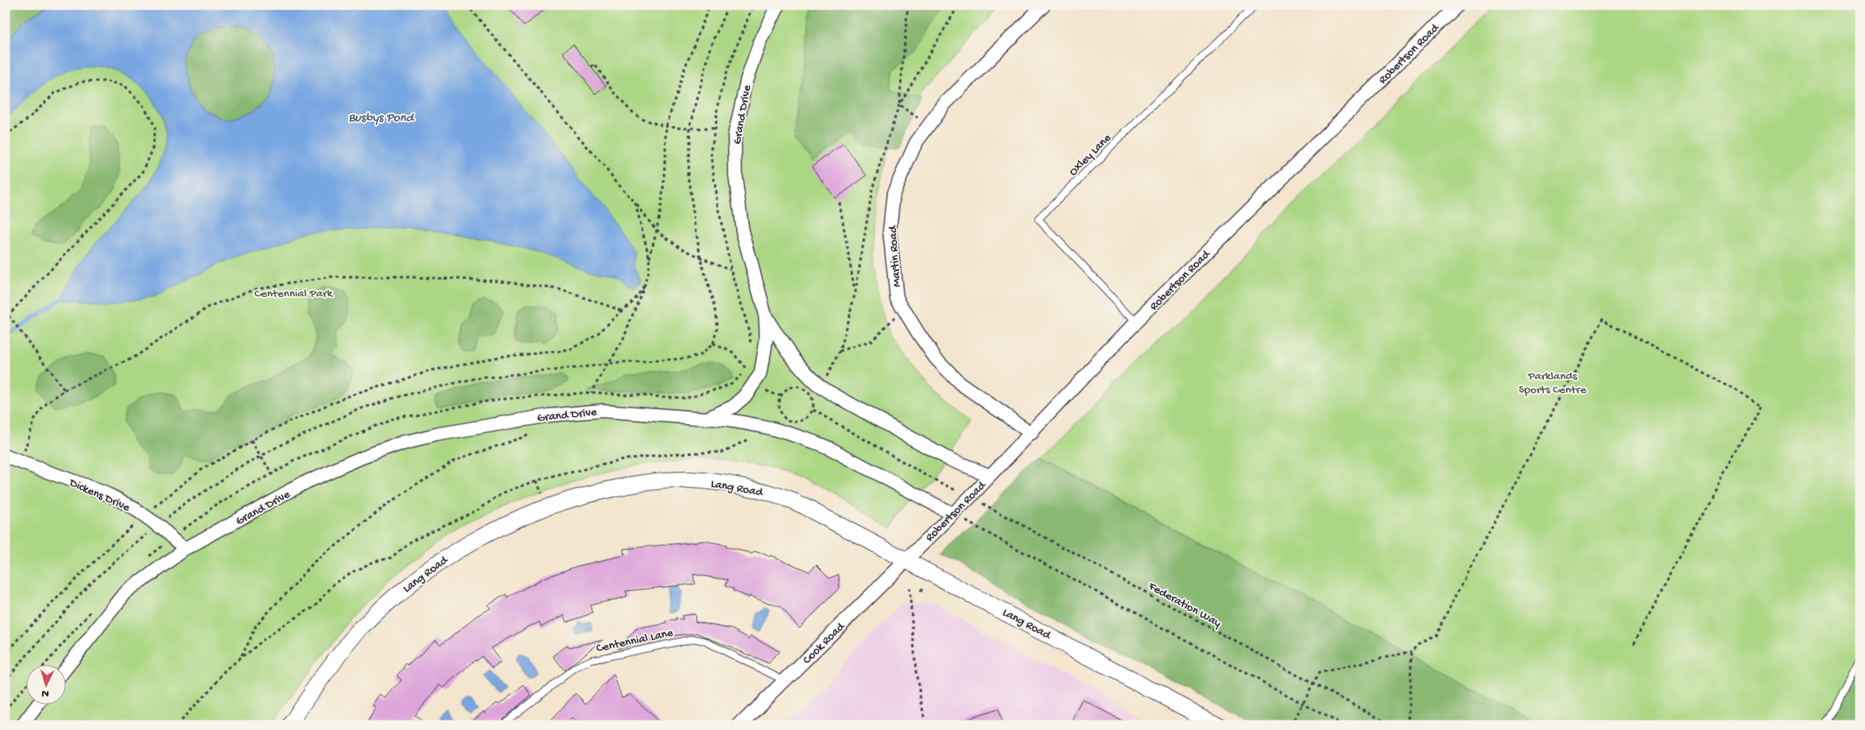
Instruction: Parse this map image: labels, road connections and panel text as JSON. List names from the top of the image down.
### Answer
{
  "streets": {
    "street": [
      "Robertson Road",
      "Grand Drive",
      "Martin Road",
      "Lang Road",
      "Dickens Drive",
      "Cook Road"
    ],
    "lane": ["Oxley Lane", "Centennial Lane"],
    "path": ["Federation Way"]
  },
  "crossings": [
    ["Robertson Road", "Oxley Lane"],
    ["Robertson Road", "Martin Road"],
    ["Robertson Road", "Lang Road"],
    ["Robertson Road", "Federation Way"],
    ["Robertson Road", "Cook Road"],
    ["Grand Drive", "Dickens Drive"],
    ["Lang Road", "Cook Road"],
    ["Centennial Lane", "Cook Road"]
  ],
  "water": ["Busbys Pond"],
  "parks": ["Centennial Park", "Parklands Sports Centre"],
  "north": "bottom"
}
